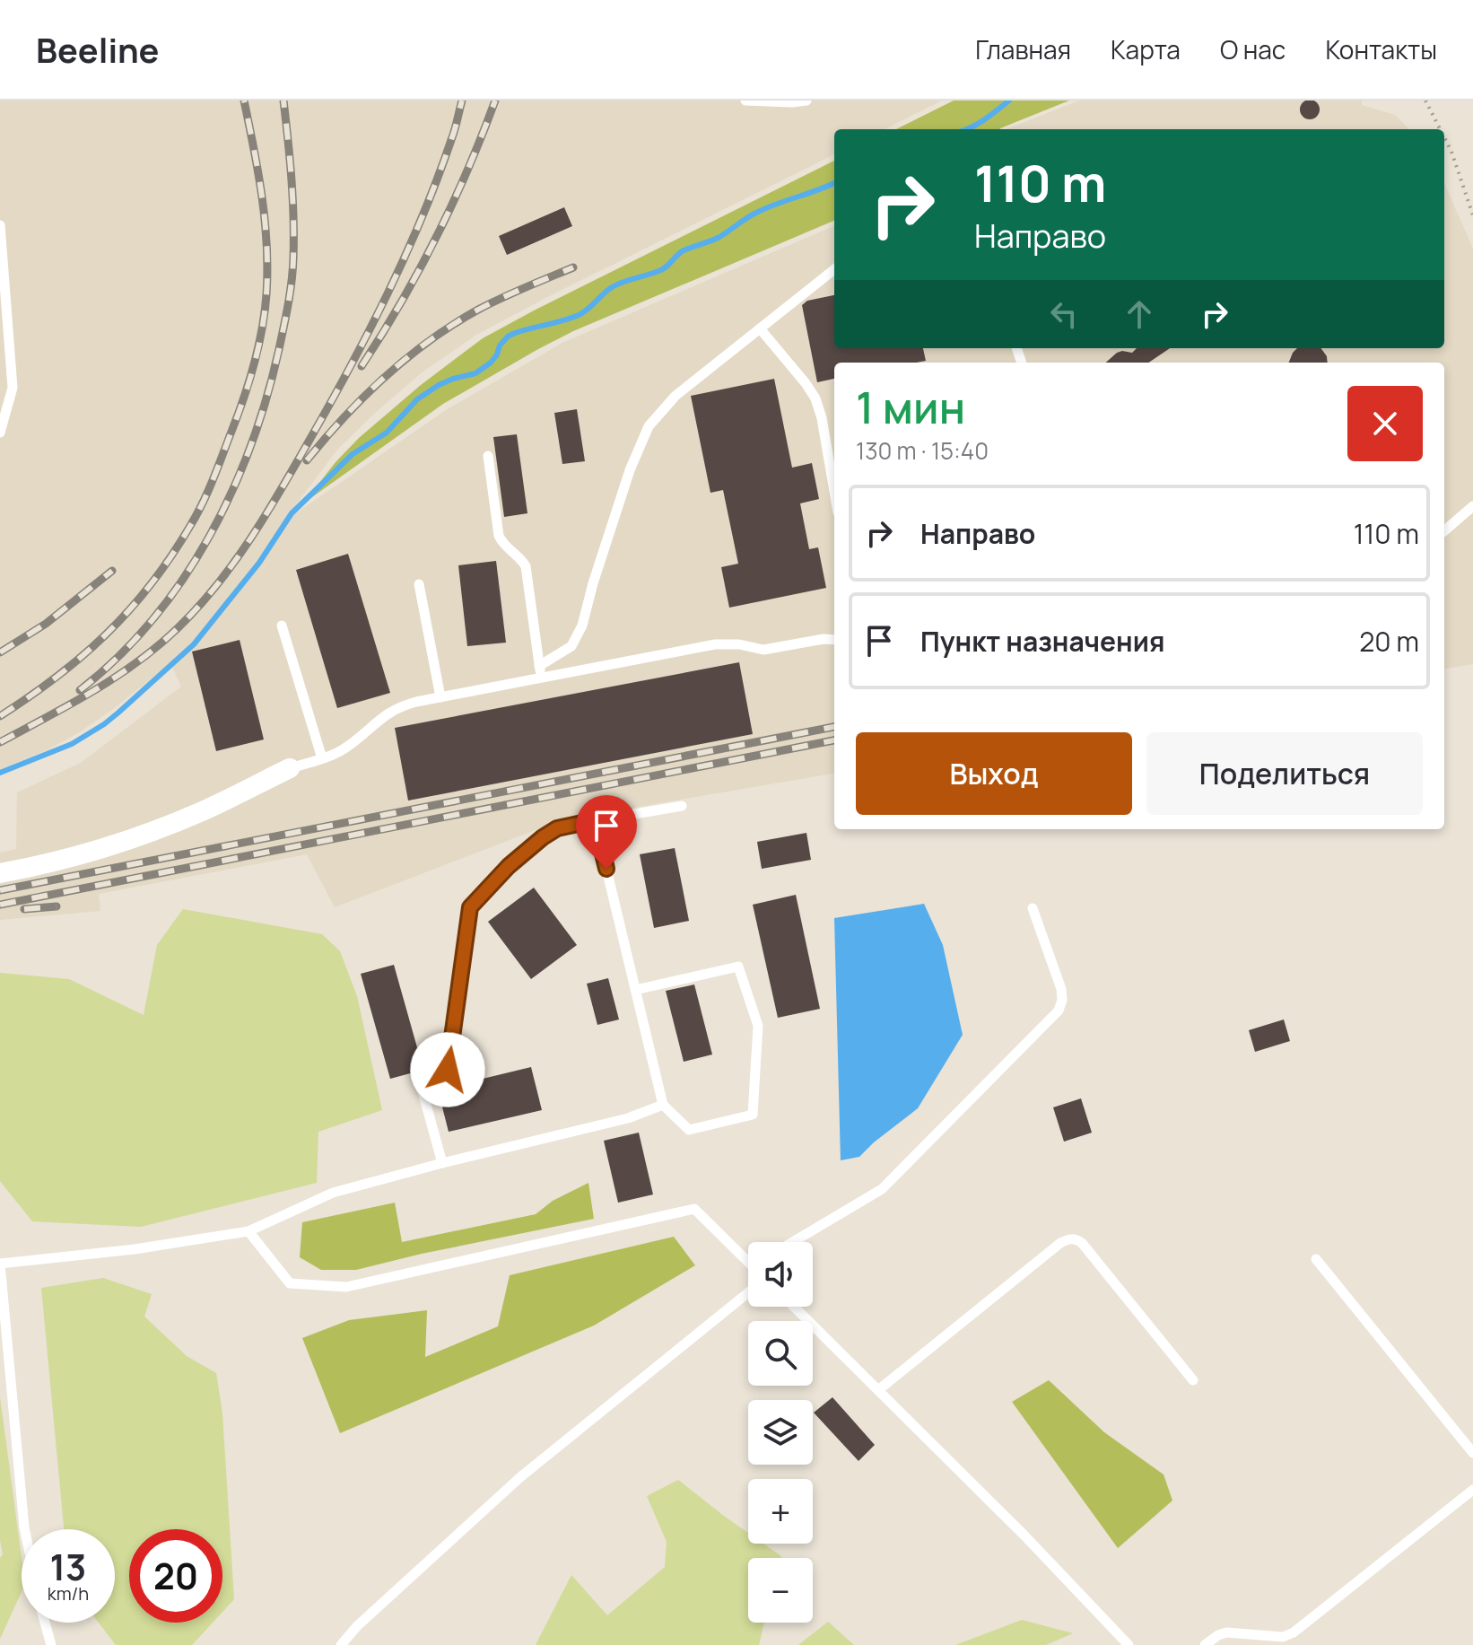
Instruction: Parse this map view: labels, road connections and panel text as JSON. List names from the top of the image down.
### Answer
{
  "page": {
    "header": "Beeline",
    "nav": [
      "Главная",
      "Карта",
      "О нас",
      "Контакты"
    ],
    "turn": ["110 m", "Направо"],
    "heading": ["1 мин", "130 m · 15:40"],
    "list": [
      {
        "name": "Направо",
        "value": "110 m"
      },
      {
        "name": "Пункт назначения",
        "value": "20 m"
      }
    ],
    "buttons": ["Выход", "Поделиться"],
    "map_buttons": ["+", "−"],
    "speed": "13 km/h",
    "limit": "20"
  }
}
